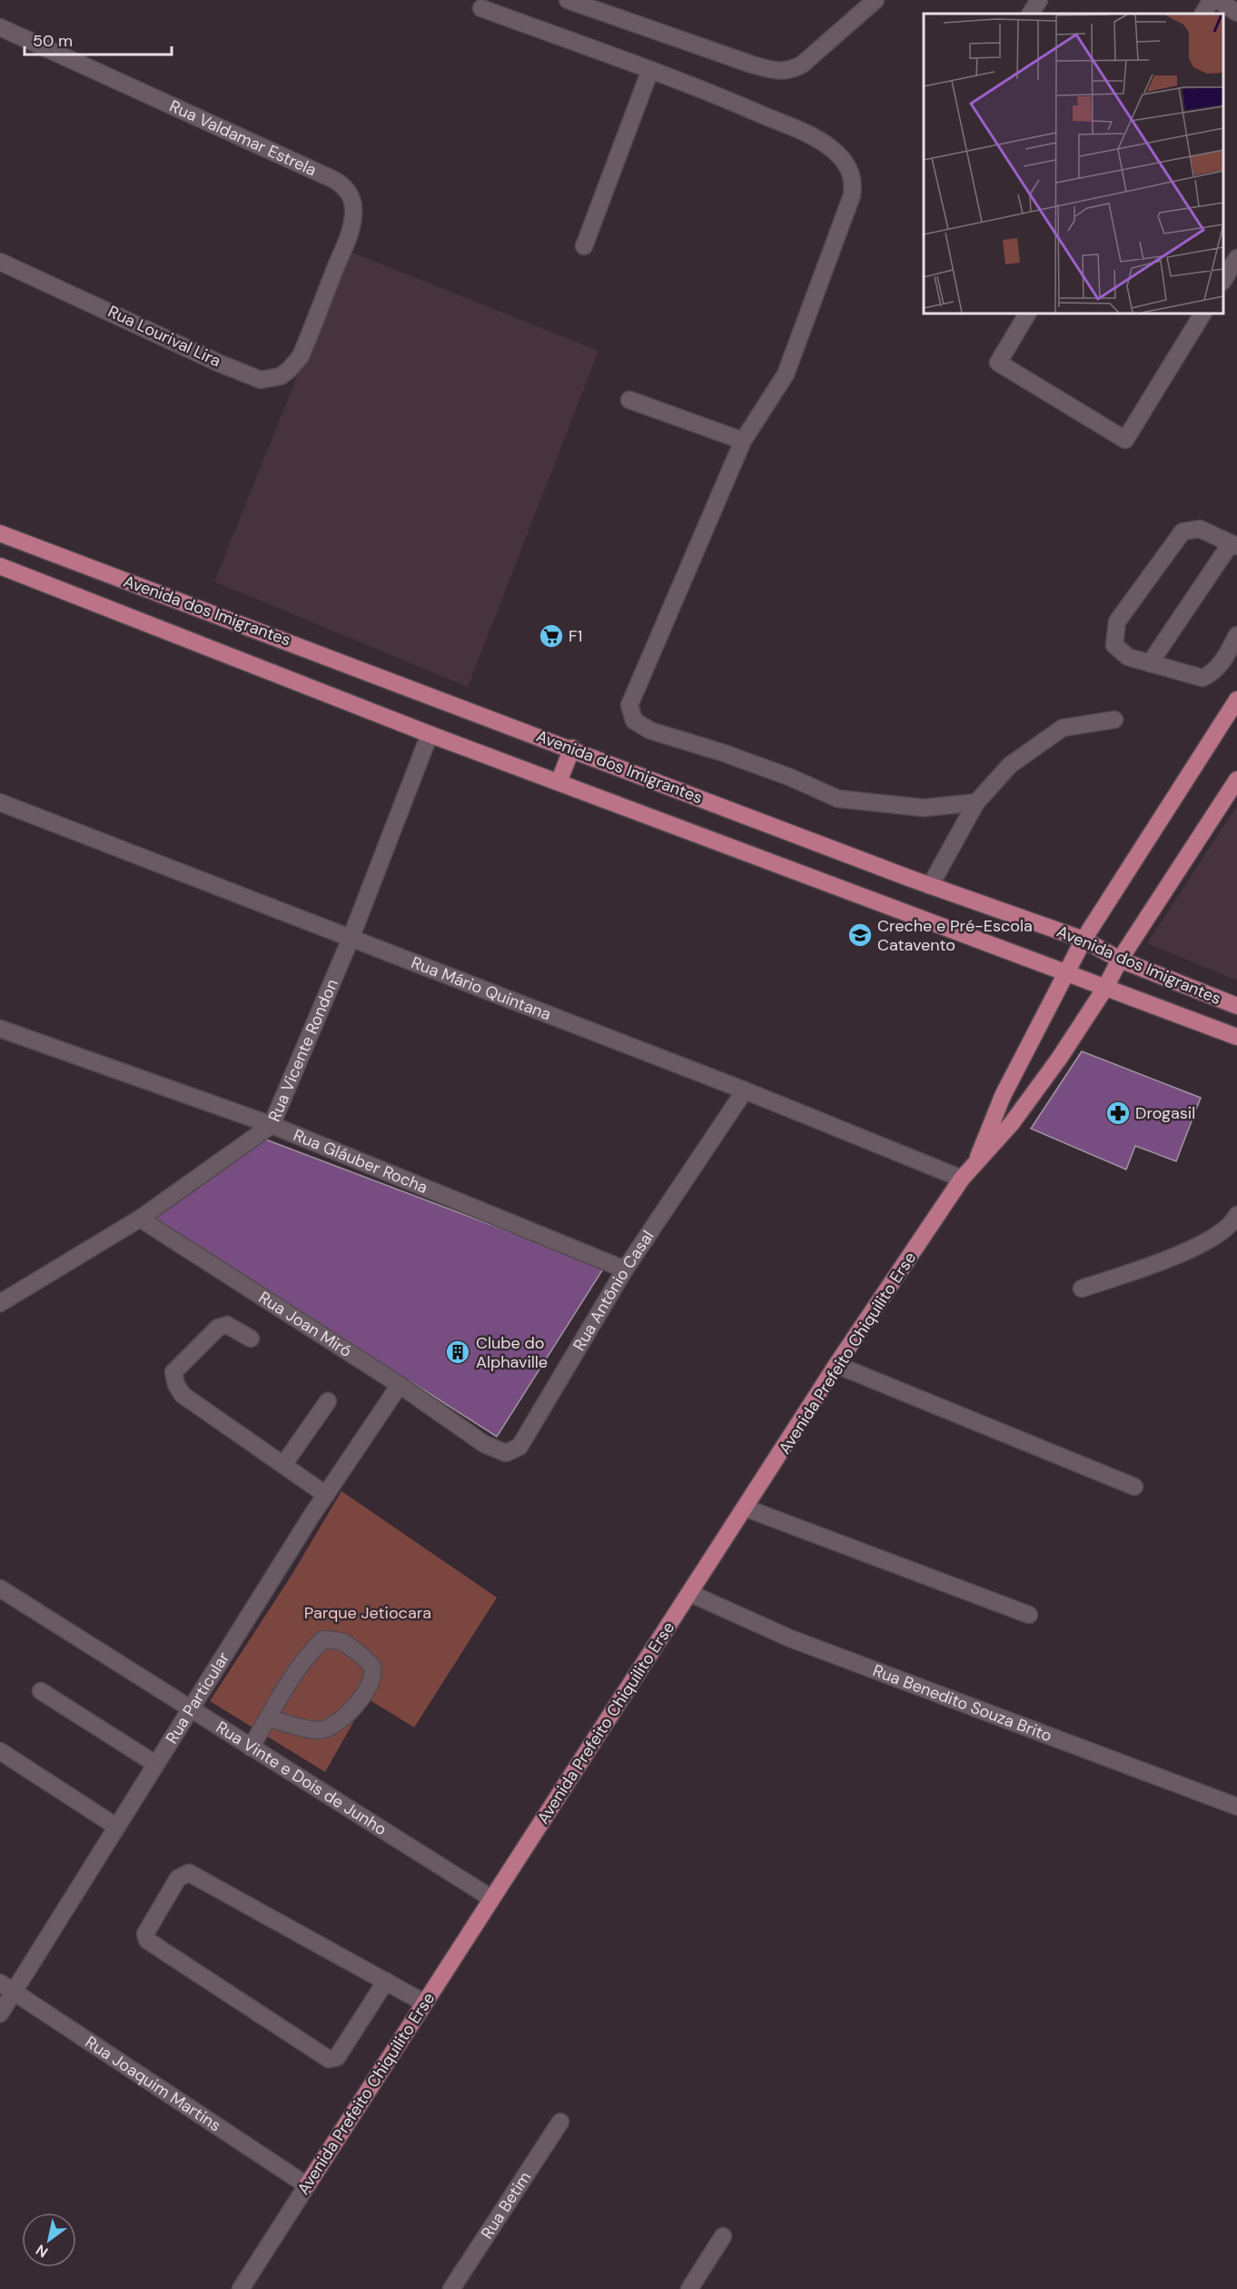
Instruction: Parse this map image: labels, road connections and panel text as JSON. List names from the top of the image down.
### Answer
{
  "streets": {
    "main road": ["Avenida dos Imigrantes", "Avenida Prefeito Chiquilito Erse"],
    "street": [
      "Rua Valdamar Estrela",
      "Rua Lourival Lira",
      "Rua Mário Quintana",
      "Rua Vicente Rondon",
      "Rua Gláuber Rocha",
      "Rua Antônio Casal",
      "Rua Joan Miró",
      "Rua Particular",
      "Rua Benedito Souza Brito",
      "Rua Vinte e Dois de Junho",
      "Rua Joaquim Martins",
      "Rua Betim"
    ]
  },
  "crossings": [
    ["Rua Valdamar Estrela", "Rua Lourival Lira"],
    ["Avenida dos Imigrantes", "Rua Vicente Rondon"],
    ["Avenida dos Imigrantes", "Avenida Prefeito Chiquilito Erse"],
    ["Rua Mário Quintana", "Rua Vicente Rondon"],
    ["Rua Mário Quintana", "Rua Antônio Casal"],
    ["Rua Mário Quintana", "Avenida Prefeito Chiquilito Erse"],
    ["Rua Vicente Rondon", "Rua Gláuber Rocha"],
    ["Rua Vicente Rondon", "Rua Joan Miró"],
    ["Rua Gláuber Rocha", "Rua Antônio Casal"],
    ["Rua Antônio Casal", "Rua Joan Miró"],
    ["Rua Joan Miró", "Rua Particular"],
    ["Avenida Prefeito Chiquilito Erse", "Rua Benedito Souza Brito"],
    ["Avenida Prefeito Chiquilito Erse", "Rua Vinte e Dois de Junho"],
    ["Avenida Prefeito Chiquilito Erse", "Rua Joaquim Martins"],
    ["Rua Particular", "Rua Vinte e Dois de Junho"],
    ["Rua Particular", "Rua Joaquim Martins"]
  ],
  "parks": ["Parque Jetiocara"],
  "places": {
    "supermarket": ["F1"],
    "school or university": ["Creche e Pré-Escola Catavento"],
    "pharmacy": ["Drogasil"],
    "building": ["Clube do Alphaville"]
  },
  "scale_bar": "50 m",
  "north": "bottom left"
}
